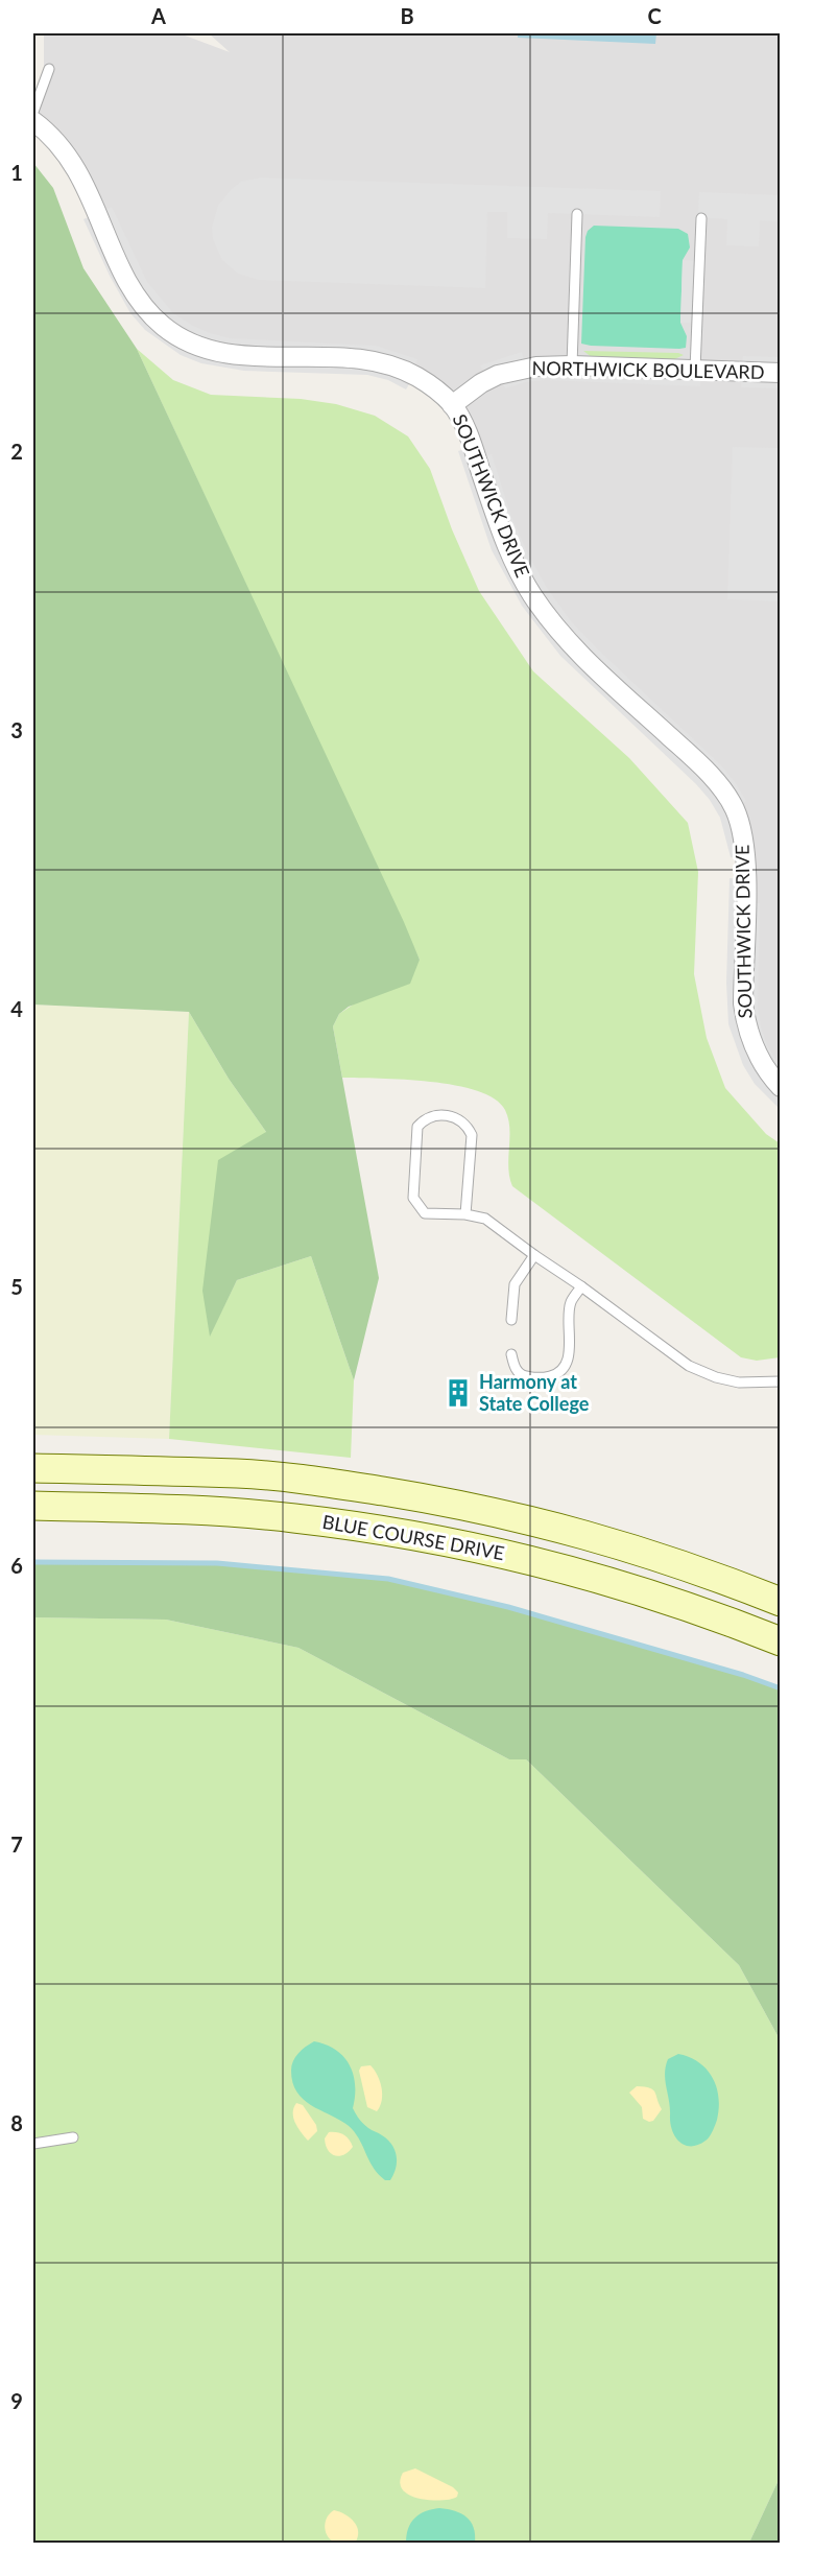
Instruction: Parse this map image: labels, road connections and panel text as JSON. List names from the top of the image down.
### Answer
{
  "streets": {
    "main road": ["BLUE COURSE DRIVE"],
    "street": ["NORTHWICK BOULEVARD", "SOUTHWICK DRIVE"]
  },
  "crossings": [
    ["NORTHWICK BOULEVARD", "SOUTHWICK DRIVE"]
  ],
  "places": {
    "building": ["Harmony at State College"]
  },
  "grid": {
    "columns": ["A", "B", "C"],
    "rows": [
      "1",
      "2",
      "3",
      "4",
      "5",
      "6",
      "7",
      "8",
      "9"
    ]
  }
}
